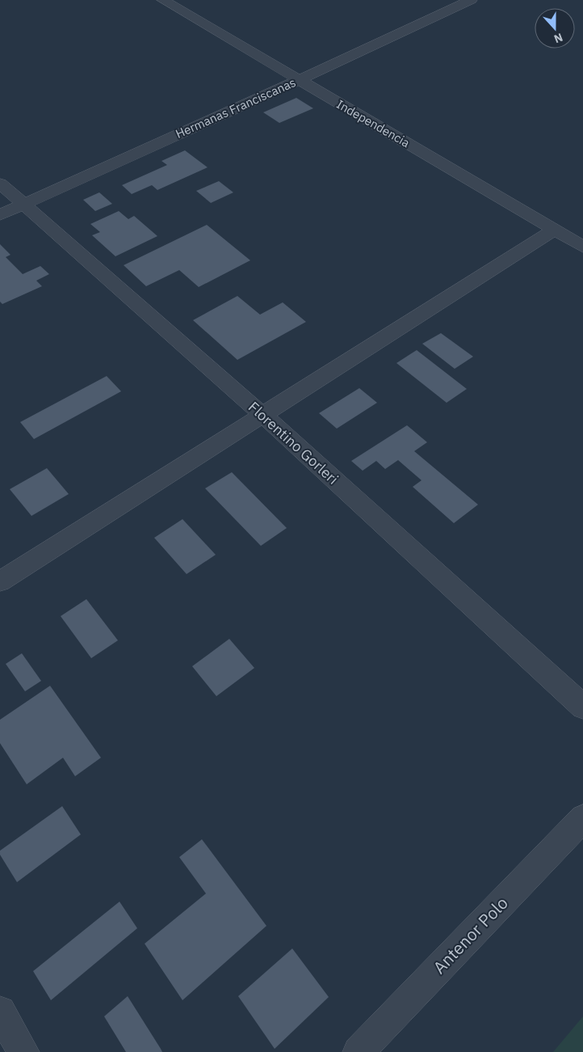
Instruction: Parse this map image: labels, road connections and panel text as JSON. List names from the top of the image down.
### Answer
{
  "streets": {
    "street": [
      "Hermanas Franciscanas",
      "Independencia",
      "Florentino Gorleri",
      "Antenor Polo"
    ]
  },
  "crossings": [
    ["Hermanas Franciscanas", "Independencia"],
    ["Hermanas Franciscanas", "Florentino Gorleri"]
  ],
  "north": "bottom"
}
